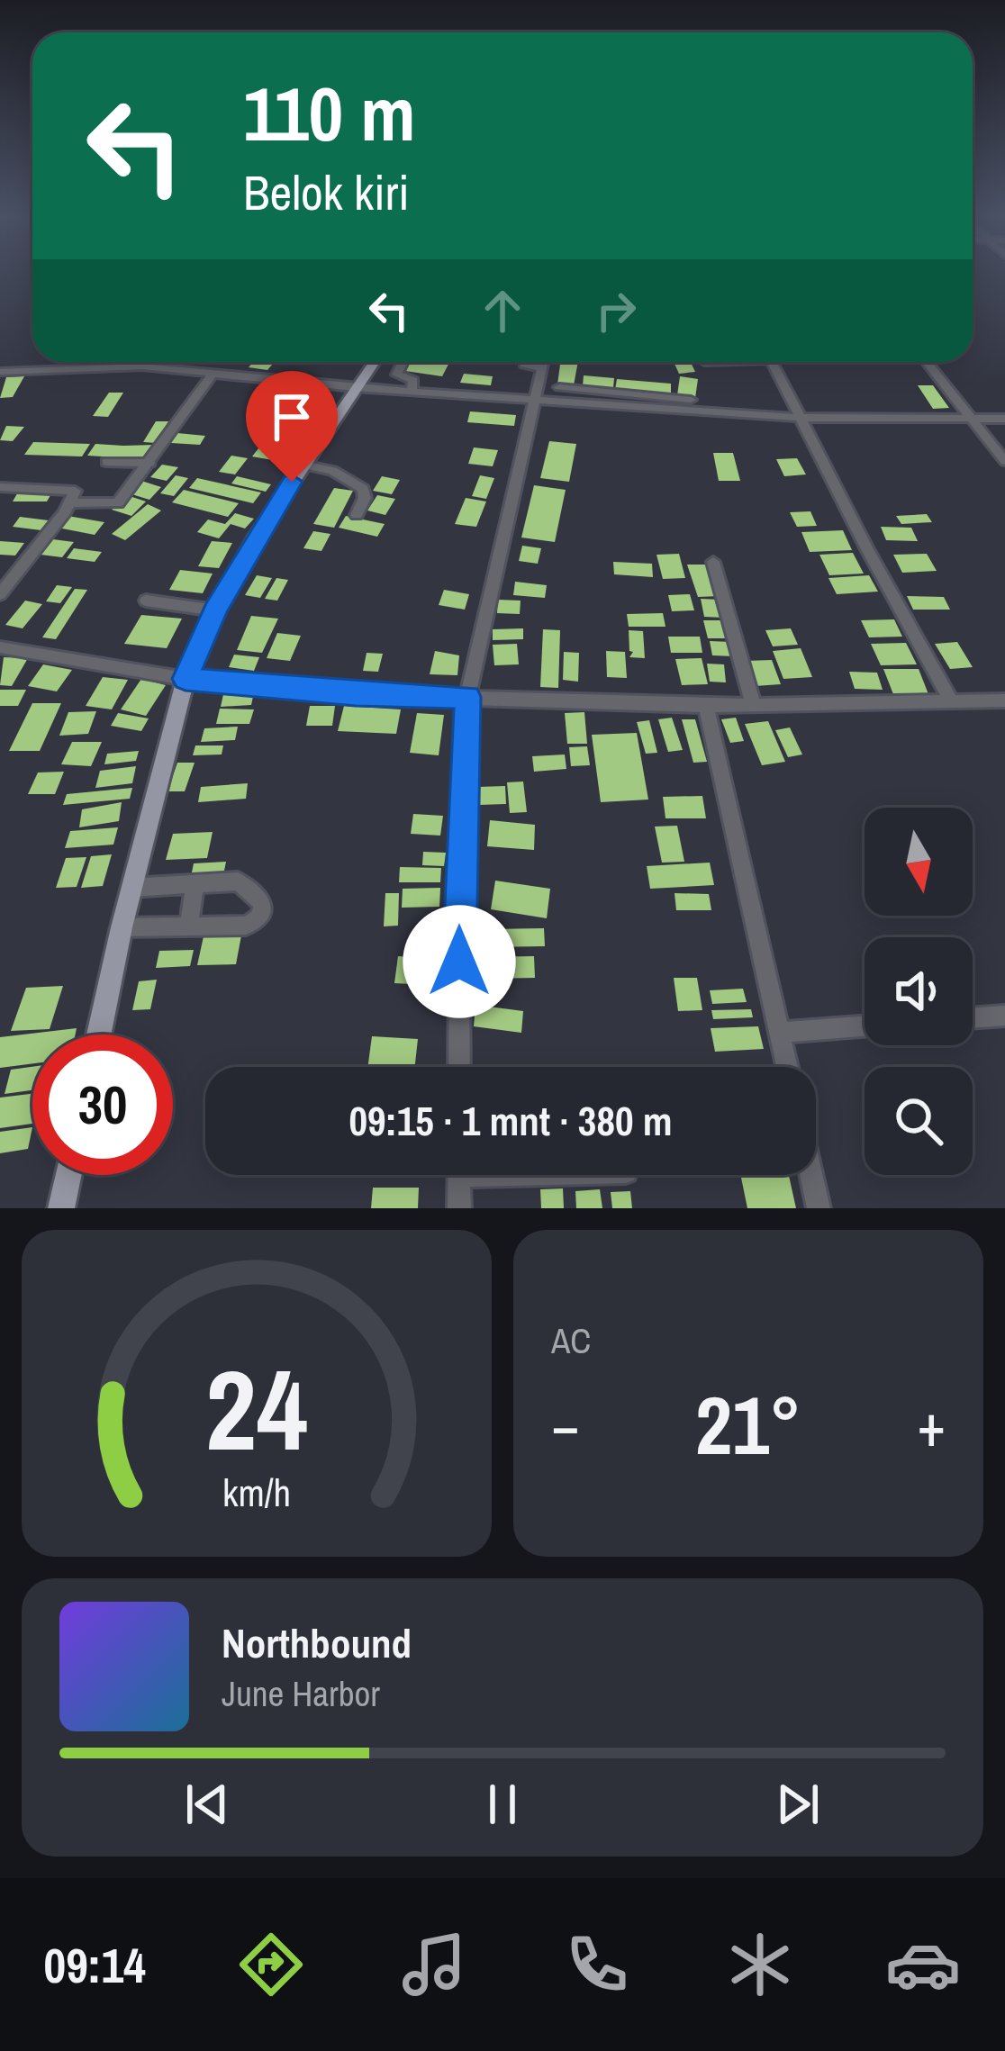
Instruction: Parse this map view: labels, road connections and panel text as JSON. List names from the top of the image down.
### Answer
{
  "north": "bottom",
  "page": {
    "turn": ["110 m", "Belok kiri"],
    "limit": "30",
    "trip": "09:15 · 1 mnt · 380 m",
    "tile": "AC",
    "heat": ["−", "21°", "+"],
    "song": ["Northbound", "June Harbor"],
    "tabs": "09:14",
    "gauge": ["24", "km/h"]
  }
}
